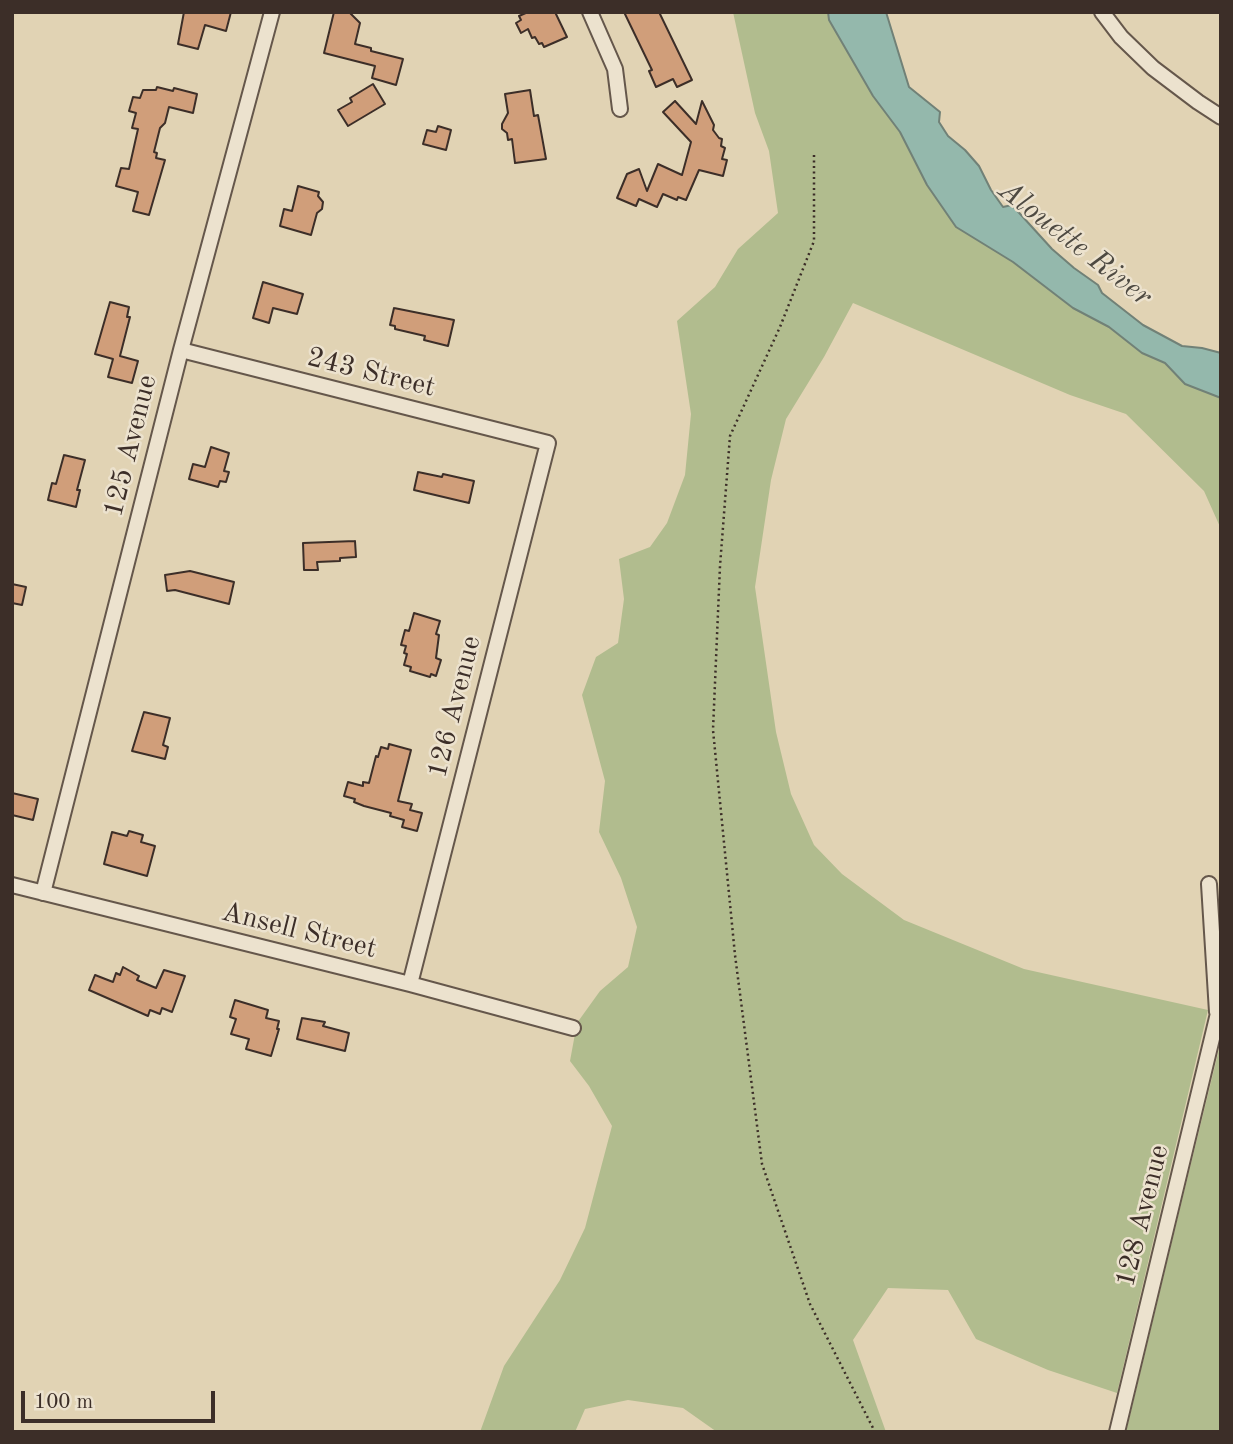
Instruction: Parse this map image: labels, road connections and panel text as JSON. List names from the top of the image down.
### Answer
{
  "streets": {
    "street": [
      "243 Street",
      "125 Avenue",
      "126 Avenue",
      "Ansell Street",
      "128 Avenue"
    ]
  },
  "crossings": [
    ["243 Street", "125 Avenue"],
    ["243 Street", "126 Avenue"],
    ["125 Avenue", "Ansell Street"],
    ["126 Avenue", "Ansell Street"]
  ],
  "water": ["Alouette River"],
  "scale_bar": "100 m"
}
